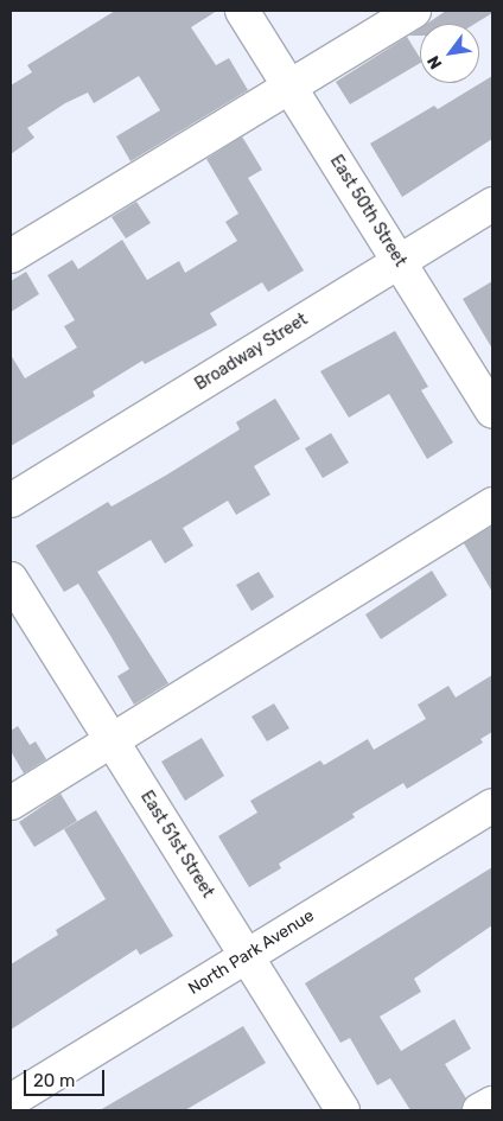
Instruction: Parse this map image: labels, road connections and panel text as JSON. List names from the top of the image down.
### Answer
{
  "streets": {
    "street": [
      "East 50th Street",
      "Broadway Street",
      "East 51st Street",
      "North Park Avenue"
    ]
  },
  "crossings": [
    ["East 50th Street", "Broadway Street"],
    ["East 51st Street", "North Park Avenue"]
  ],
  "scale_bar": "20 m",
  "north": "bottom left"
}
